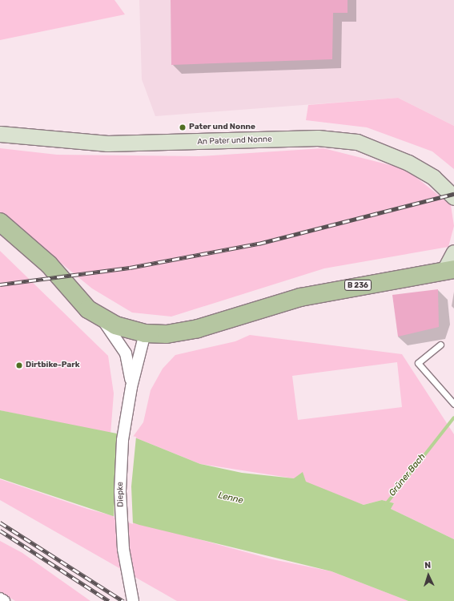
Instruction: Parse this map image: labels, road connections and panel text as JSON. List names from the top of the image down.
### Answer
{
  "streets": {
    "main road": ["An Pater und Nonne", "B 236"],
    "street": ["Diepke"]
  },
  "crossings": [
    ["B 236", "Diepke"]
  ],
  "water": ["Grüner Bach", "Lenne"],
  "places": ["Pater und Nonne", "Dirtbike-Park"],
  "north": "top"
}
